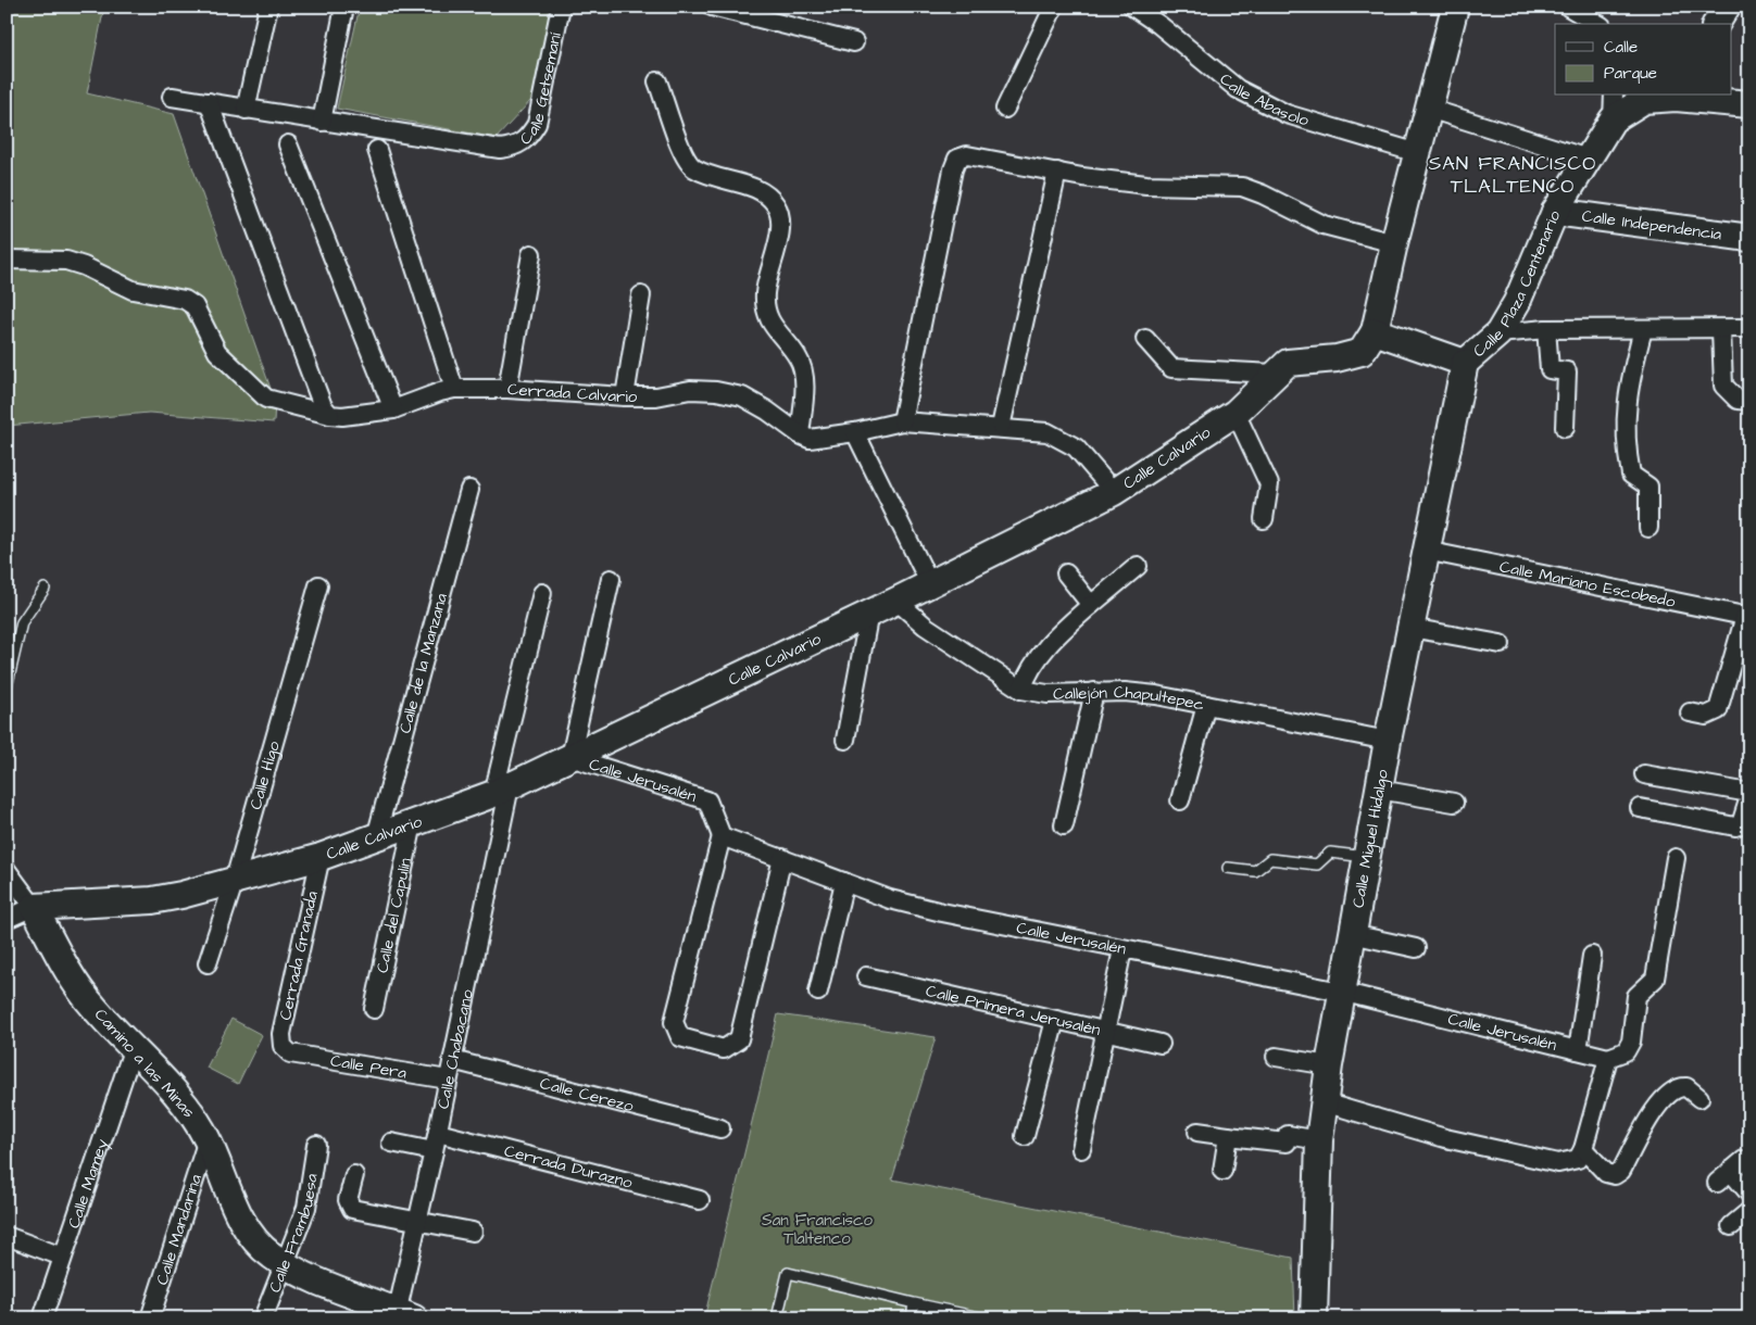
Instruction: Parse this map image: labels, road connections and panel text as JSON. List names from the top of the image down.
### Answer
{
  "streets": {
    "street": [
      "Calle Getsemaní",
      "Calle Abasolo",
      "Calle Independencia",
      "Calle Plaza Centenario",
      "Cerrada Calvario",
      "Calle Calvario",
      "Calle Mariano Escobedo",
      "Calle de la Manzana",
      "Callejón Chapultepec",
      "Calle Higo",
      "Calle Jerusalén",
      "Calle Miguel Hidalgo",
      "Calle del Capulín",
      "Cerrada Granada",
      "Calle Primera Jerusalén",
      "Calle Chabacano",
      "Camino a las Minas",
      "Calle Pera",
      "Calle Cerezo",
      "Cerrada Durazno",
      "Calle Mamey",
      "Calle Mandarina",
      "Calle Frambuesa"
    ]
  },
  "crossings": [
    ["Calle Independencia", "Calle Plaza Centenario"],
    ["Calle Plaza Centenario", "Calle Miguel Hidalgo"],
    ["Calle Calvario", "Calle de la Manzana"],
    ["Calle Calvario", "Callejón Chapultepec"],
    ["Calle Calvario", "Calle Higo"],
    ["Calle Calvario", "Calle Jerusalén"],
    ["Calle Calvario", "Calle del Capulín"],
    ["Calle Calvario", "Cerrada Granada"],
    ["Calle Calvario", "Calle Chabacano"],
    ["Calle Calvario", "Camino a las Minas"],
    ["Calle Mariano Escobedo", "Calle Miguel Hidalgo"],
    ["Callejón Chapultepec", "Calle Miguel Hidalgo"],
    ["Calle Jerusalén", "Calle Miguel Hidalgo"],
    ["Cerrada Granada", "Calle Pera"],
    ["Calle Chabacano", "Camino a las Minas"],
    ["Calle Chabacano", "Calle Pera"],
    ["Calle Chabacano", "Calle Cerezo"],
    ["Calle Chabacano", "Cerrada Durazno"],
    ["Camino a las Minas", "Calle Mamey"],
    ["Camino a las Minas", "Calle Mandarina"],
    ["Camino a las Minas", "Calle Frambuesa"]
  ],
  "districts": ["SAN FRANCISCO TLALTENCO"],
  "parks": ["San Francisco Tlaltenco"],
  "legend": ["Calle", "Parque"]
}
